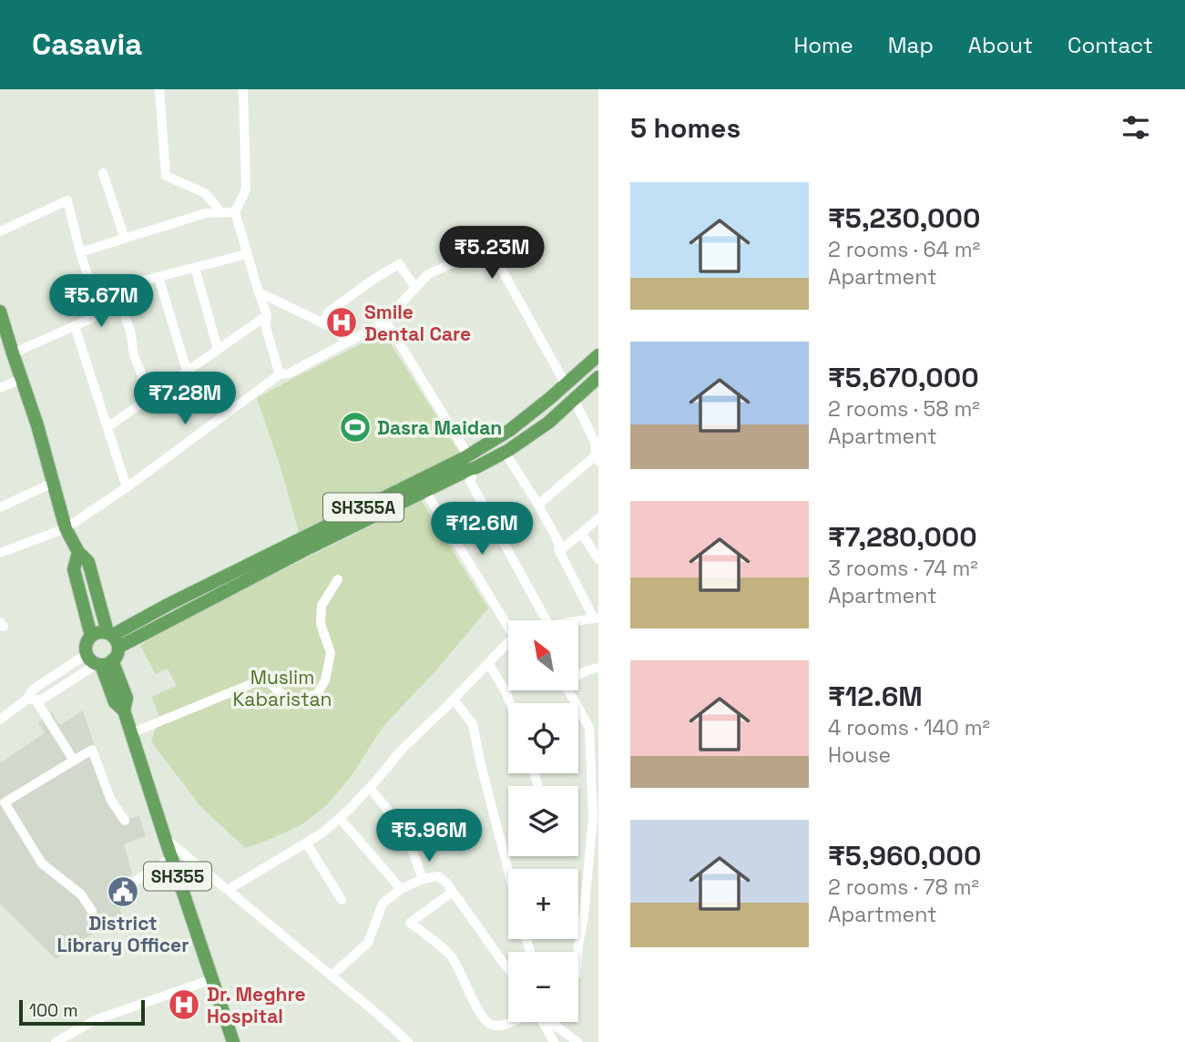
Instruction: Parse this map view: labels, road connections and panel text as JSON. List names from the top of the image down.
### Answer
{
  "streets": {
    "main road": ["SH355A", "SH355"]
  },
  "crossings": [
    ["SH355A", "SH355"]
  ],
  "parks": ["Muslim Kabaristan"],
  "places": {
    "hospital": ["Smile Dental Care", "Dr. Meghre Hospital"],
    "sports": ["Dasra Maidan"],
    "public building": ["District Library Officer"]
  },
  "scale_bar": "100 m",
  "north": "top left",
  "page": {
    "header": "Casavia",
    "nav": [
      "Home",
      "Map",
      "About",
      "Contact"
    ],
    "heading": "5 homes",
    "list": [
      {
        "name": "₹5,230,000",
        "note": "2 rooms · 64 m² · Apartment"
      },
      {
        "name": "₹5,670,000",
        "note": "2 rooms · 58 m² · Apartment"
      },
      {
        "name": "₹7,280,000",
        "note": "3 rooms · 74 m² · Apartment"
      },
      {
        "name": "₹12.6M",
        "note": "4 rooms · 140 m² · House"
      },
      {
        "name": "₹5,960,000",
        "note": "2 rooms · 78 m² · Apartment"
      }
    ],
    "price": [
      "₹5.23M",
      "₹5.67M",
      "₹7.28M",
      "₹12.6M",
      "₹5.96M"
    ],
    "map_buttons": ["+", "−"],
    "scale": "100 m"
  }
}
